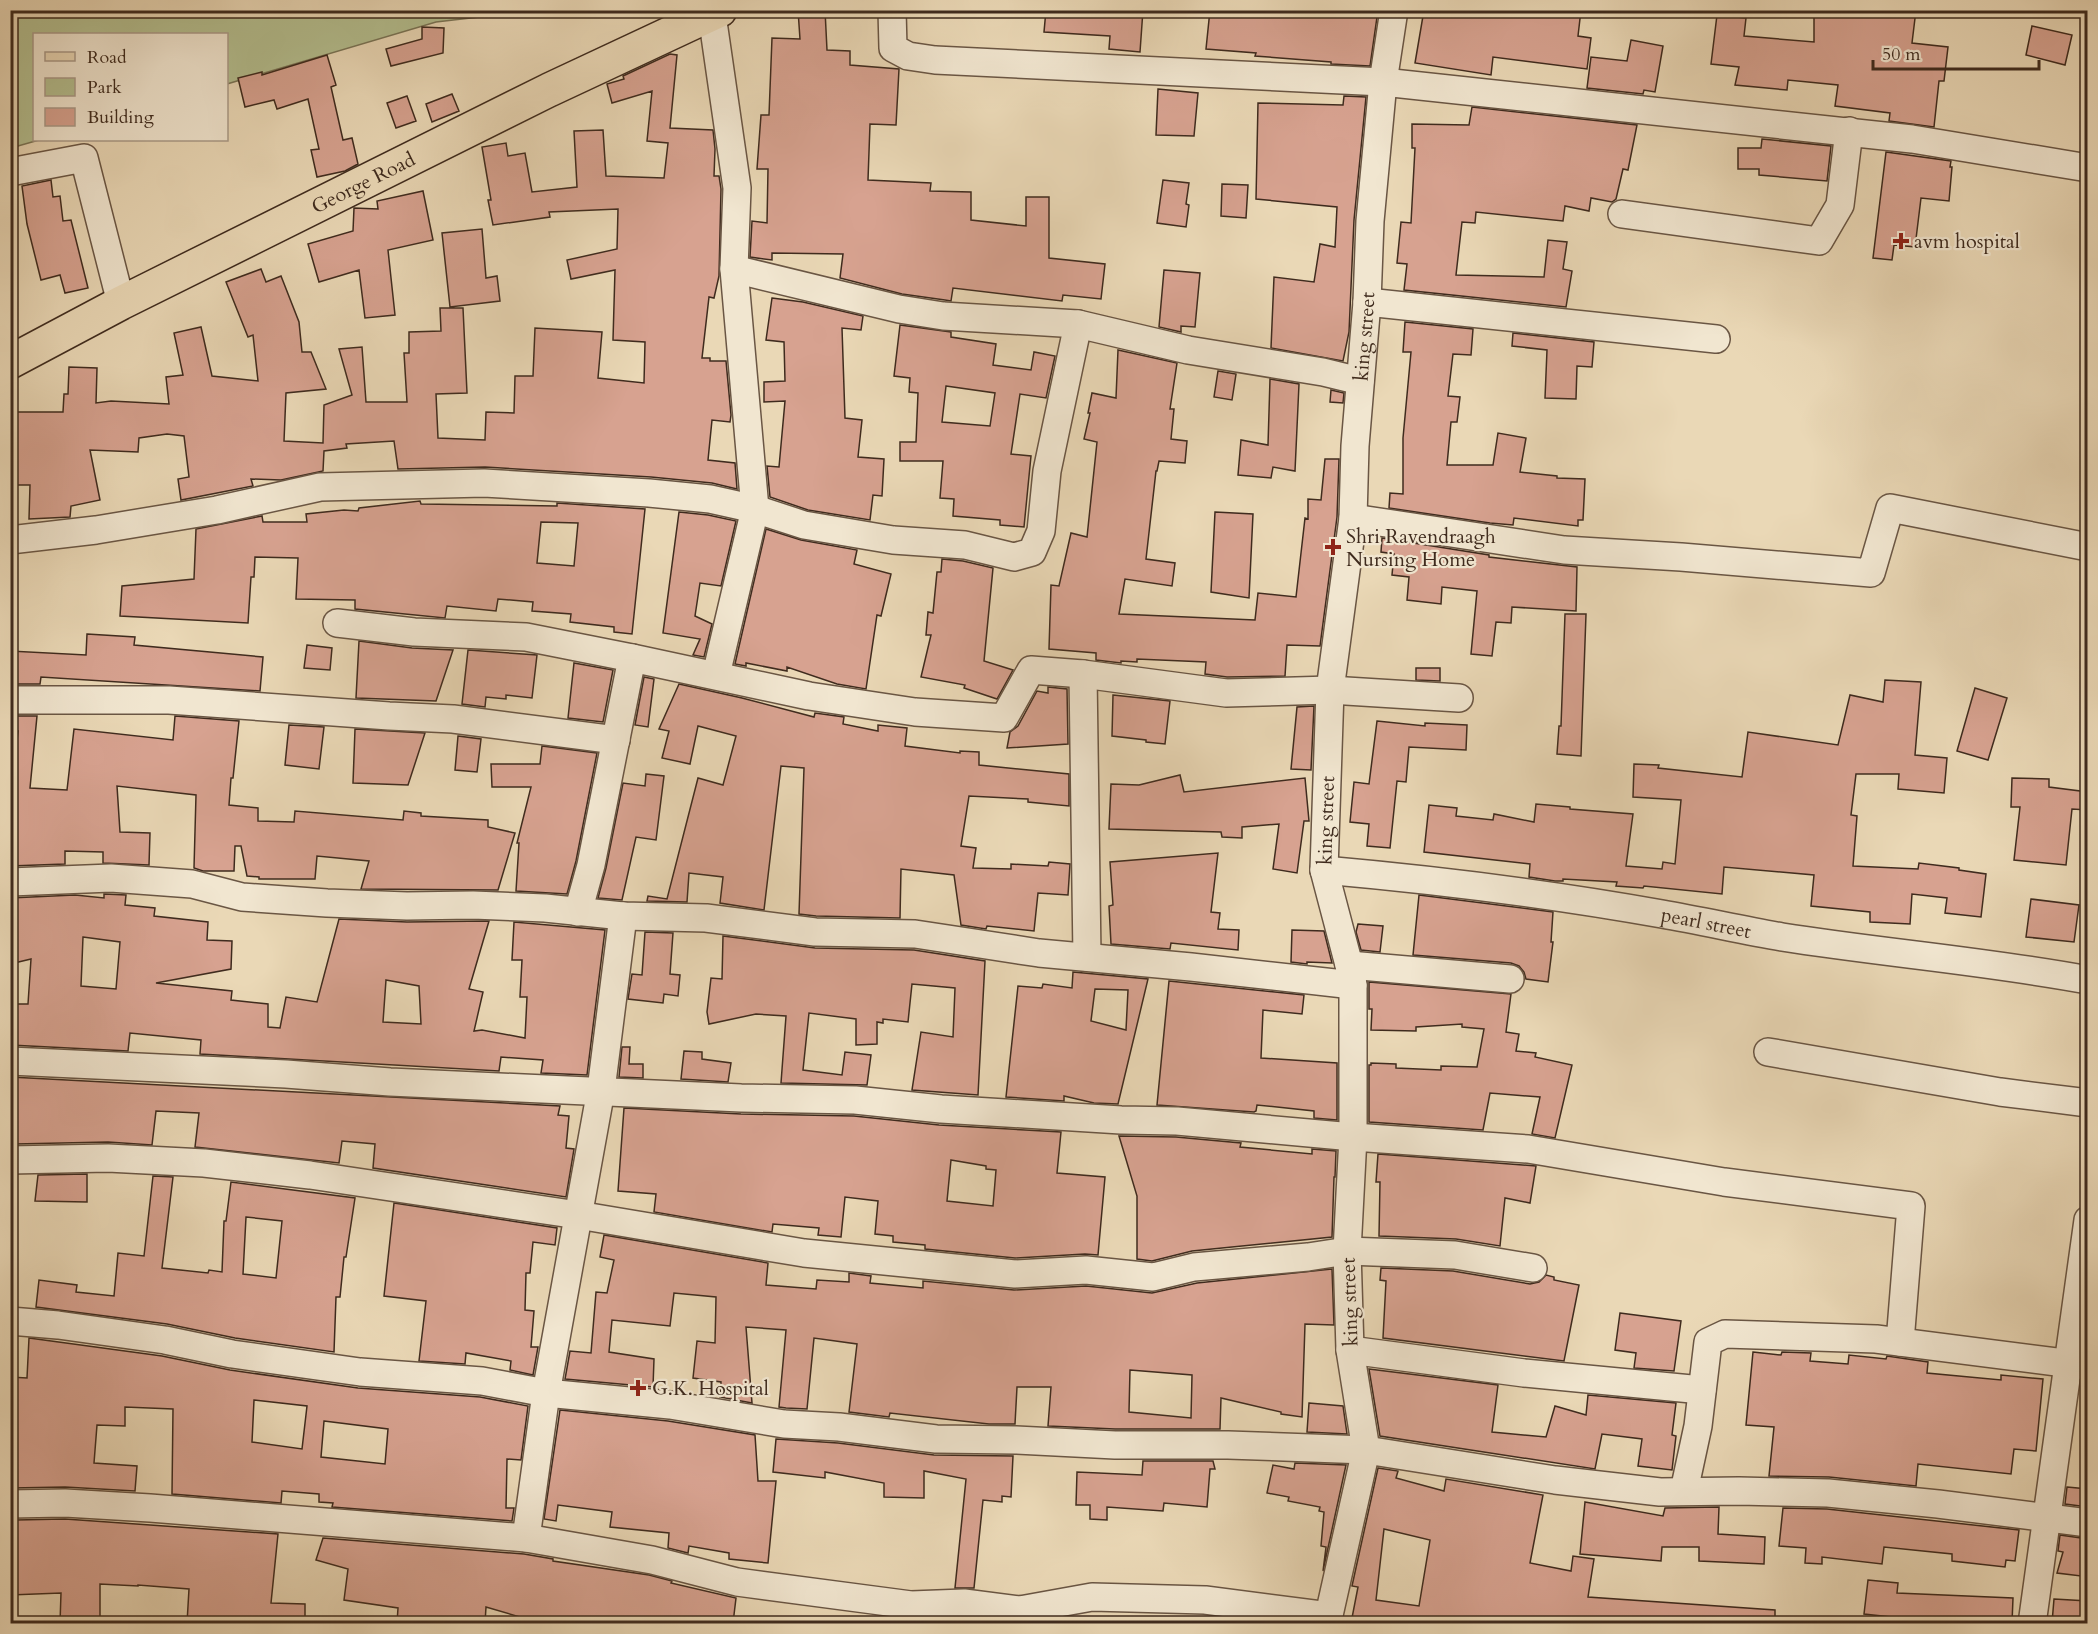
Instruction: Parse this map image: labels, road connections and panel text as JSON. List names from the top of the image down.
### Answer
{
  "streets": {
    "main road": ["George Road"],
    "street": ["king street", "pearl street"]
  },
  "crossings": [
    ["king street", "pearl street"]
  ],
  "places": {
    "health": ["avm hospital", "Shri Ravendraagh Nursing Home", "G.K. Hospital"]
  },
  "legend": ["Road", "Park", "Building"],
  "scale_bar": "50 m"
}
